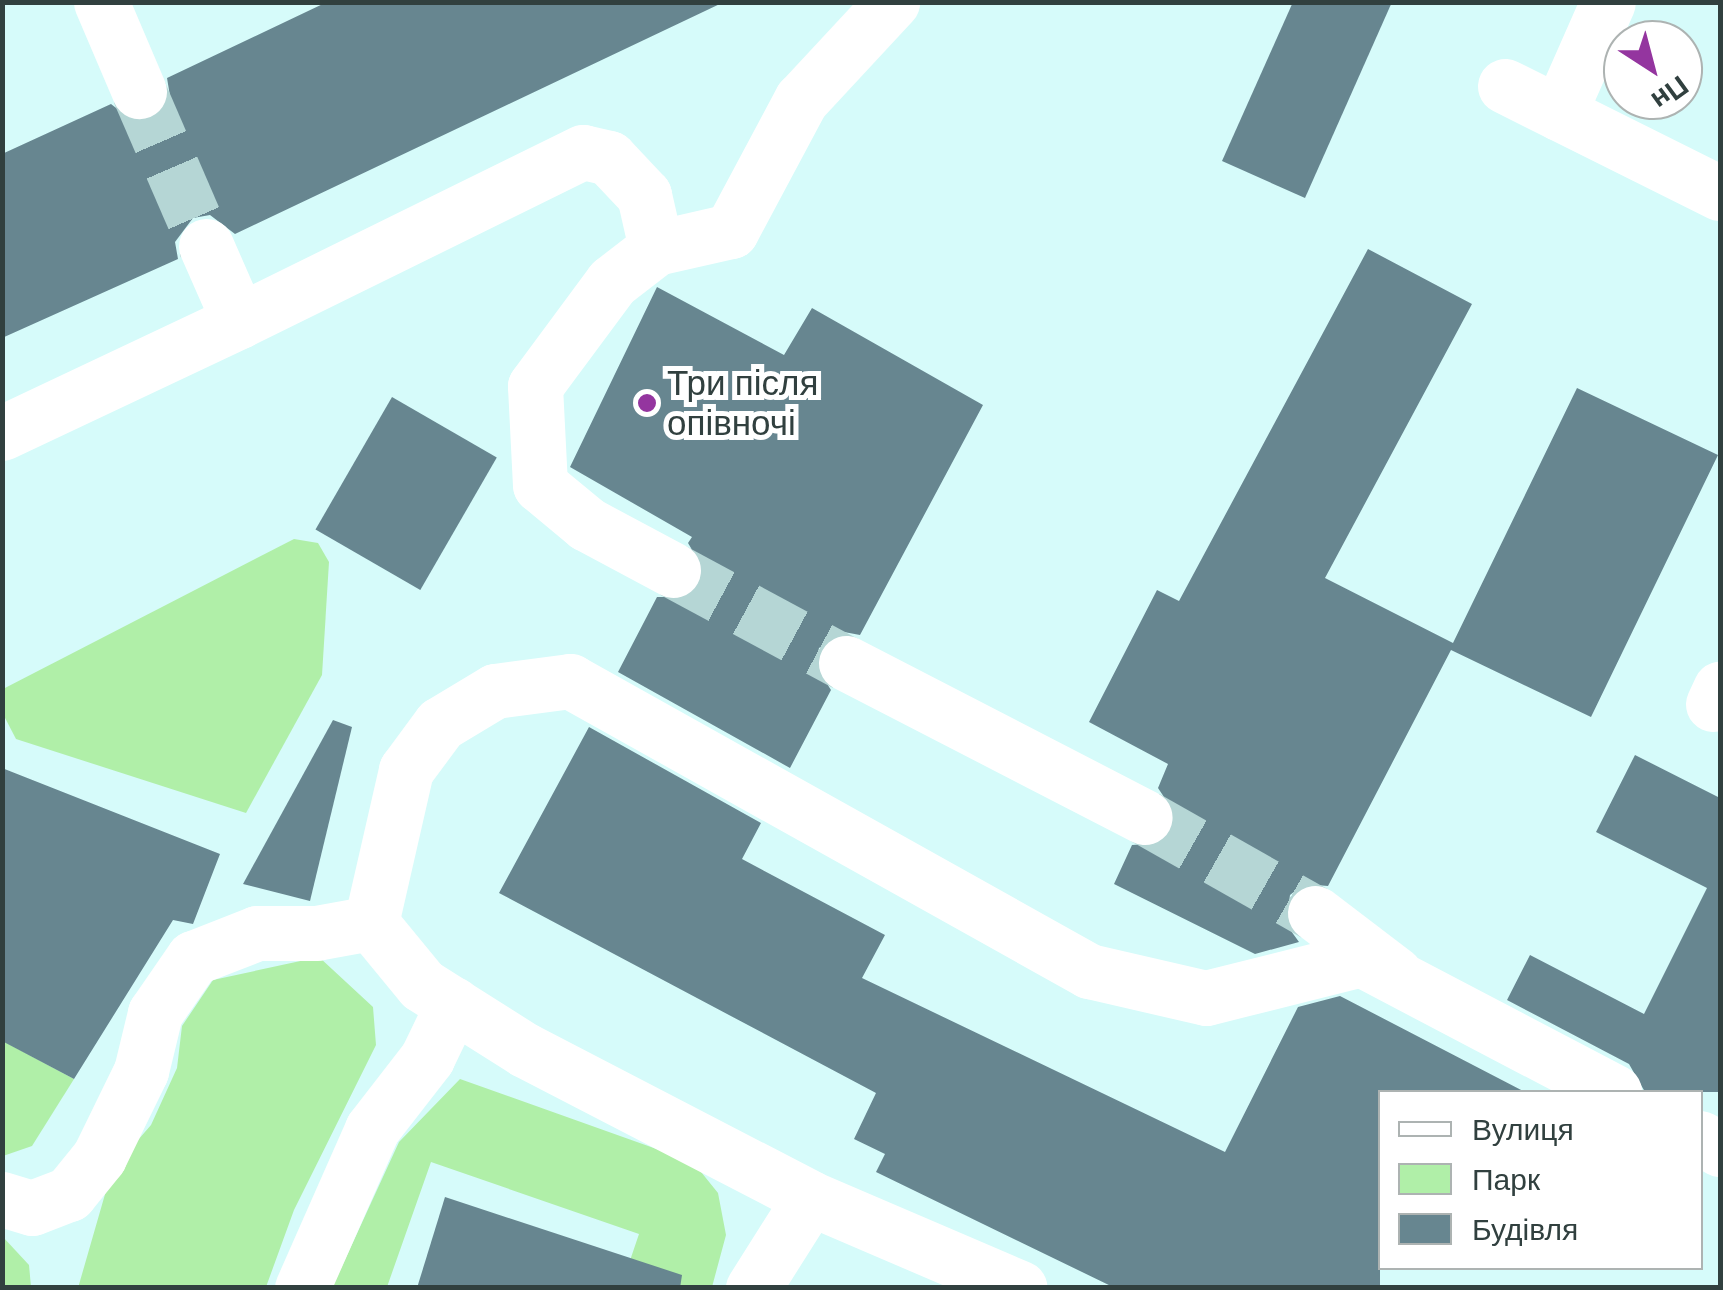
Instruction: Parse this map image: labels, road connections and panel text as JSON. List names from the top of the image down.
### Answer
{
  "places": ["Три після опівночі"],
  "legend": ["Вулиця", "Парк", "Будівля"],
  "north": "bottom right"
}
